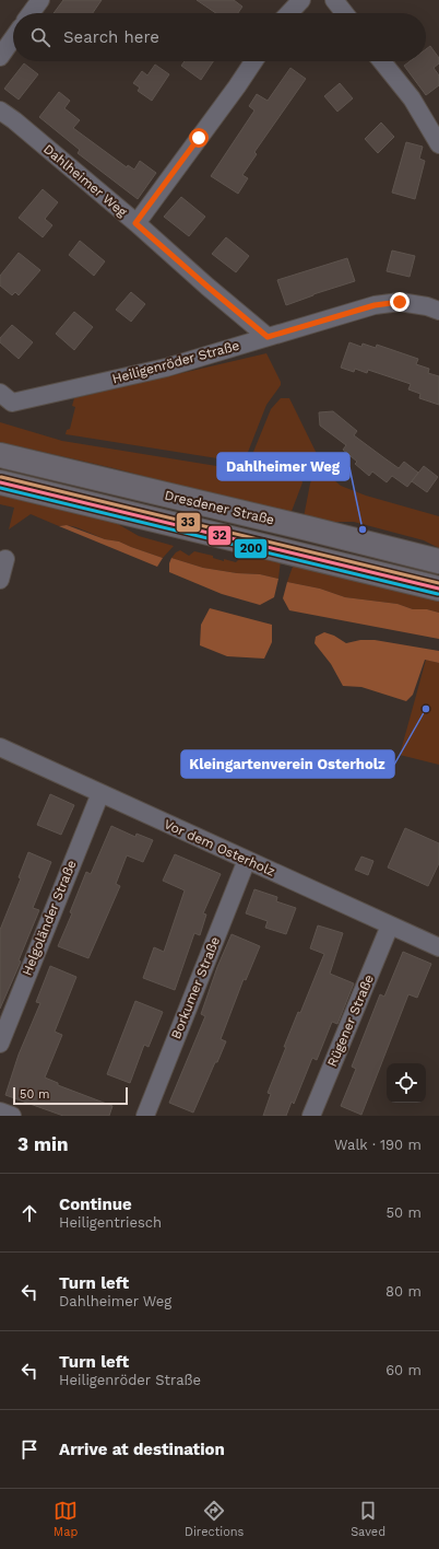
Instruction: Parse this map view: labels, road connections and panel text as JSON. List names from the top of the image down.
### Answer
{
  "streets": {
    "main road": ["Dresdener Straße"],
    "street": [
      "Dahlheimer Weg",
      "Heiligenröder Straße",
      "Vor dem Osterholz",
      "Helgoländer Straße",
      "Borkumer Straße",
      "Rügener Straße"
    ]
  },
  "crossings": [
    ["Dahlheimer Weg", "Heiligenröder Straße"],
    ["Vor dem Osterholz", "Helgoländer Straße"],
    ["Vor dem Osterholz", "Borkumer Straße"],
    ["Vor dem Osterholz", "Rügener Straße"]
  ],
  "places": ["Dahlheimer Weg", "Kleingartenverein Osterholz"],
  "lines": ["transit line 33", "transit line 32", "transit line 200"],
  "scale_bar": "50 m",
  "page": {
    "search": "Search here",
    "scale": "50 m",
    "heading": ["3 min", "Walk · 190 m"],
    "list": [
      ["Continue", "Heiligentriesch", "50 m"],
      ["Turn left", "Dahlheimer Weg", "80 m"],
      ["Turn left", "Heiligenröder Straße", "60 m"],
      "Arrive at destination"
    ],
    "nav": ["Map", "Directions", "Saved"]
  }
}
